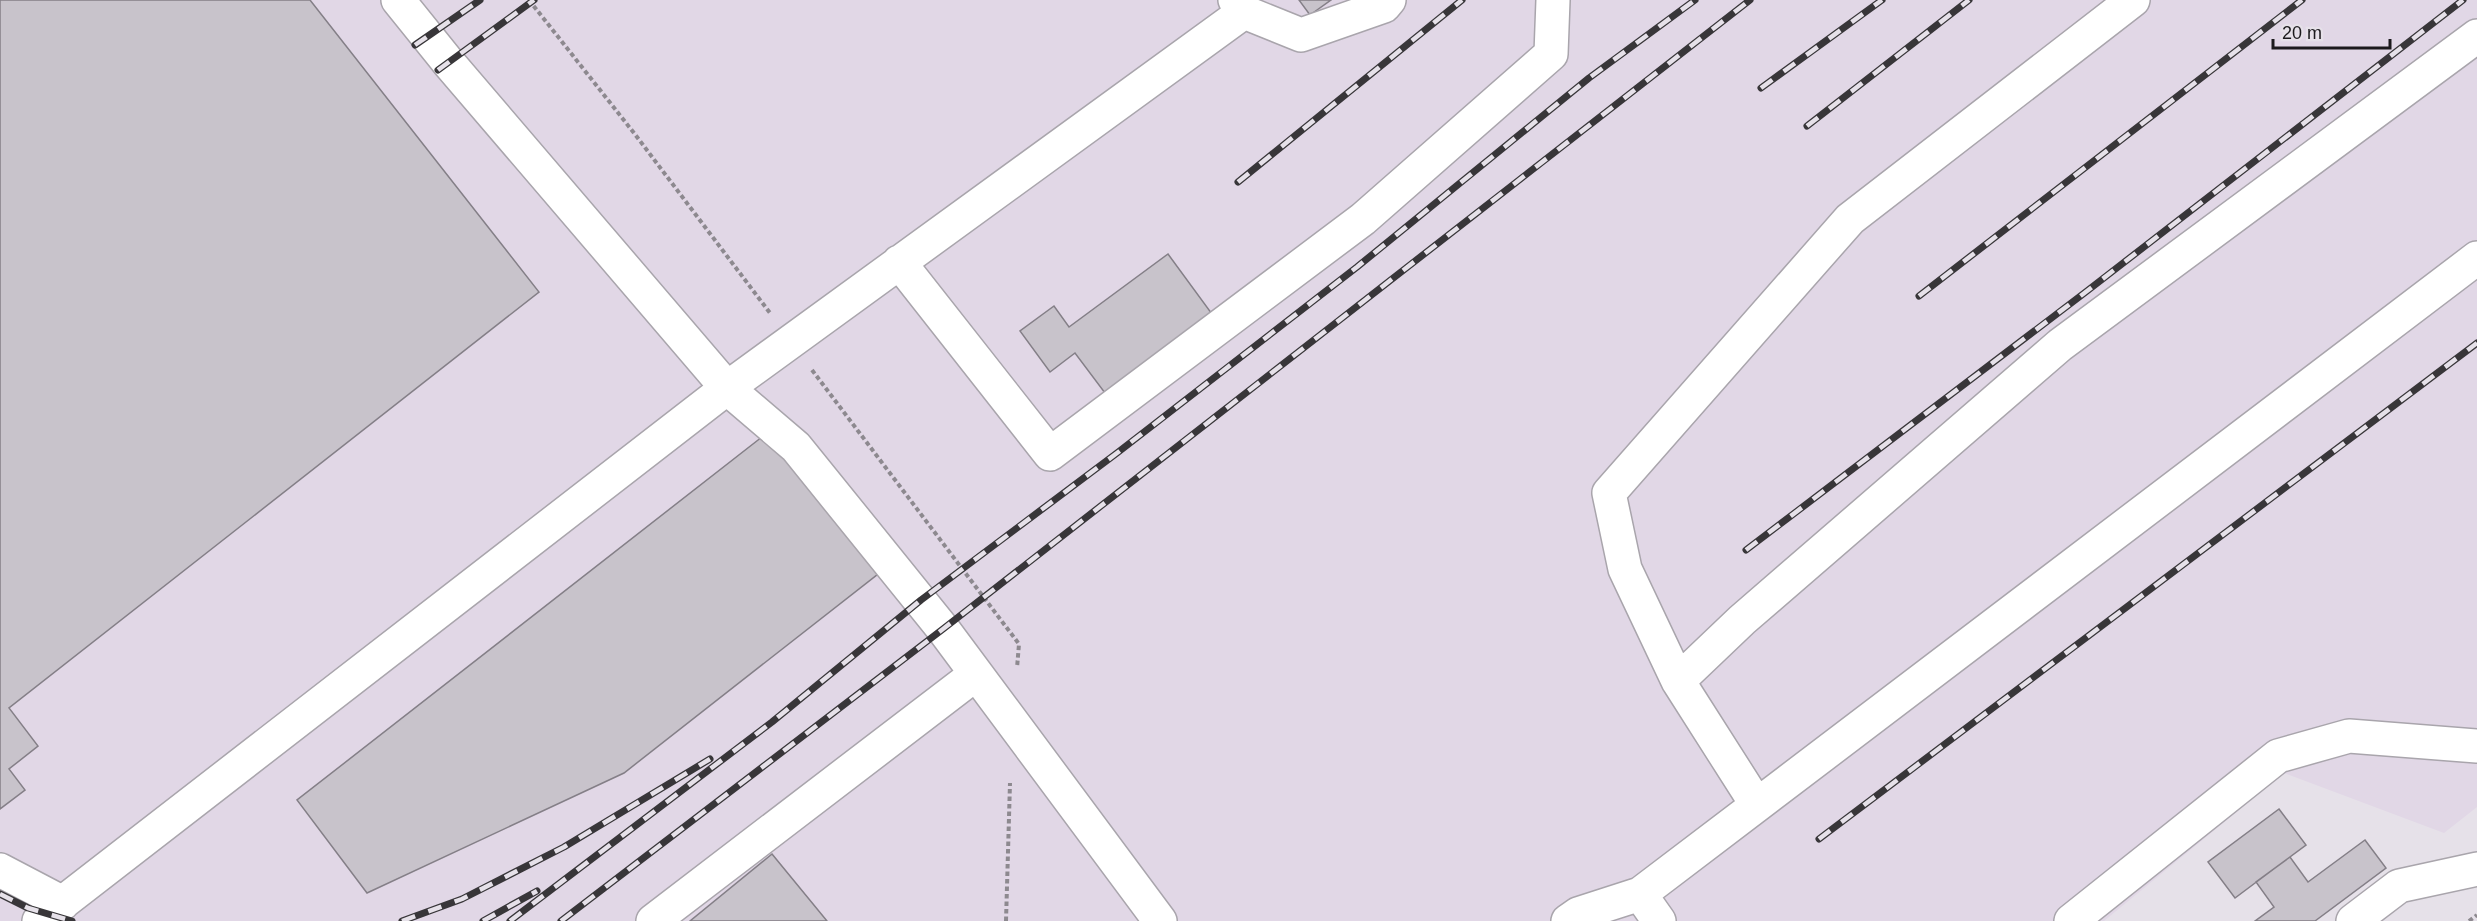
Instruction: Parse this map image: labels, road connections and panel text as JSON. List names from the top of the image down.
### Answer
{
  "scale_bar": "20 m"
}
